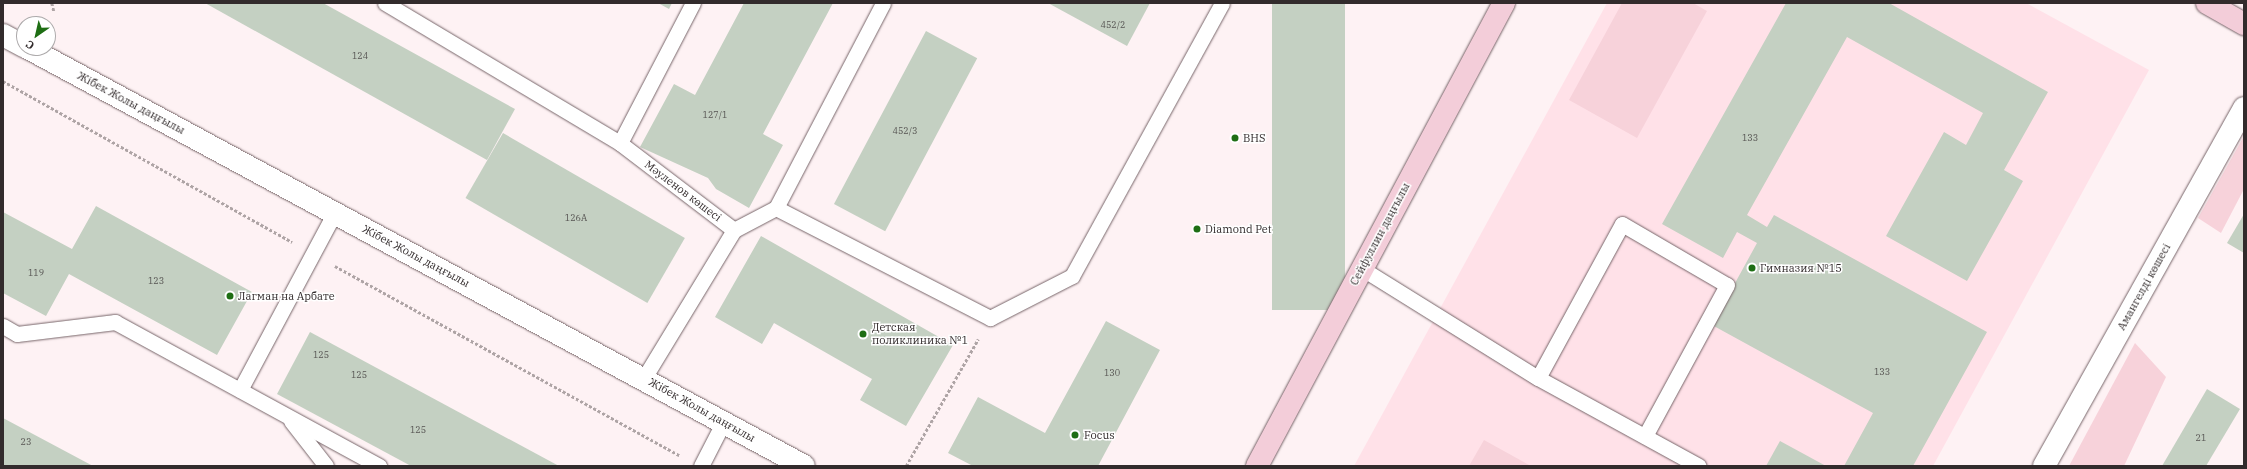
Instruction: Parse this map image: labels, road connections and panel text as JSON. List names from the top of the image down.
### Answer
{
  "streets": {
    "main road": ["Сейфуллин даңғылы"],
    "street": ["Жібек Жолы даңғылы", "Амангелді көшесі"],
    "lane": ["Мәуленов көшесі"]
  },
  "places": [
    "BHS",
    "Diamond Pet",
    "Гимназия №15",
    "Лагман на Арбате",
    "Детская поликлиника №1",
    "Focus"
  ],
  "house_numbers": [
    "452/2",
    "124",
    "127/1",
    "452/3",
    "133",
    "126А",
    "119",
    "123",
    "125",
    "133",
    "130",
    "125",
    "125",
    "21",
    "23"
  ],
  "north": "bottom left"
}
